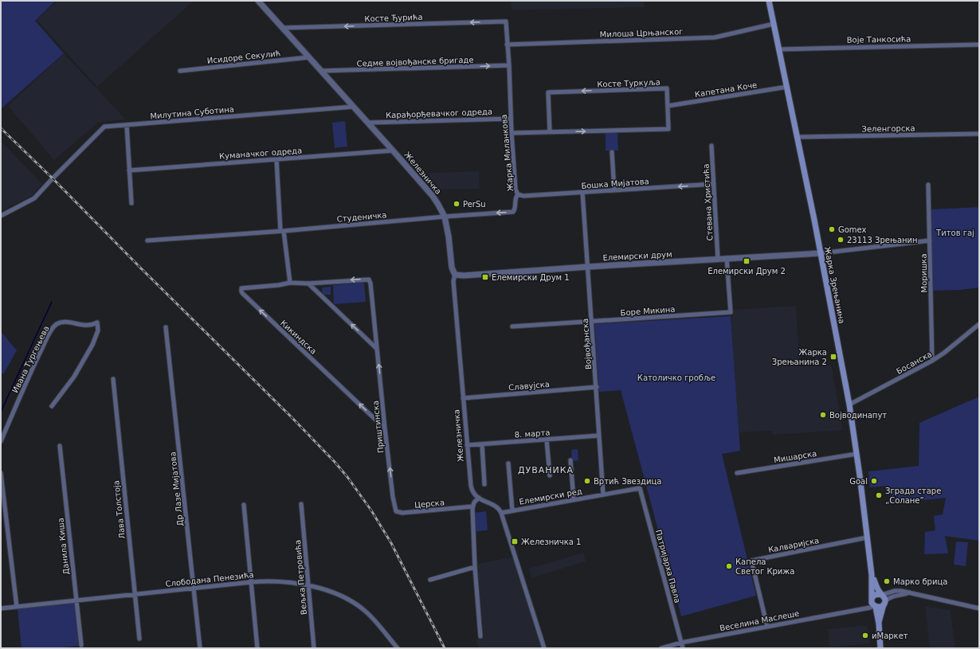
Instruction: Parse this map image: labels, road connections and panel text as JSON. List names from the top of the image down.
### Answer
{
  "streets": {
    "main road": ["Жарка Зрењанина"],
    "street": [
      "Косте Ђурића",
      "Милоша Црњанског",
      "Воје Танкосића",
      "Исидоре Секулић",
      "Седме војвођанске бригаде",
      "Косте Туркуља",
      "Капетана Коче",
      "Милутина Суботина",
      "Карађорђевачког одреда",
      "Зеленгорска",
      "Куманачког одреда",
      "Жарка Миланкова",
      "Железничка",
      "Бошка Мијатова",
      "Стевана Христића",
      "Студеничка",
      "Елемирски друм",
      "Моришка",
      "Боре Микина",
      "Кикиндска",
      "Војвођанска",
      "Ивана Тургењева",
      "Босанска",
      "Славујска",
      "Приштинска",
      "8. марта",
      "Мишарска",
      "Др Лазе Мијатова",
      "Елемирски ред",
      "Церска",
      "Лава Толстоја",
      "Калваријска",
      "Данила Киша",
      "Патријарха Павла",
      "Вељка Петровића",
      "Слободана Пенезића",
      "Веселина Маслеше"
    ]
  },
  "crossings": [
    ["Косте Ђурића", "Жарка Миланкова"],
    ["Косте Ђурића", "Железничка"],
    ["Милоша Црњанског", "Жарка Миланкова"],
    ["Милоша Црњанског", "Жарка Зрењанина"],
    ["Воје Танкосића", "Жарка Зрењанина"],
    ["Исидоре Секулић", "Железничка"],
    ["Седме војвођанске бригаде", "Жарка Миланкова"],
    ["Седме војвођанске бригаде", "Железничка"],
    ["Косте Туркуља", "Капетана Коче"],
    ["Косте Туркуља", "Жарка Миланкова"],
    ["Капетана Коче", "Жарка Зрењанина"],
    ["Милутина Суботина", "Железничка"],
    ["Карађорђевачког одреда", "Жарка Миланкова"],
    ["Карађорђевачког одреда", "Железничка"],
    ["Зеленгорска", "Жарка Зрењанина"],
    ["Куманачког одреда", "Железничка"],
    ["Жарка Миланкова", "Железничка"],
    ["Жарка Миланкова", "Бошка Мијатова"],
    ["Жарка Миланкова", "Студеничка"],
    ["Железничка", "Студеничка"],
    ["Железничка", "Елемирски друм"],
    ["Железничка", "Славујска"],
    ["Железничка", "8. марта"],
    ["Бошка Мијатова", "Стевана Христића"],
    ["Бошка Мијатова", "Војвођанска"],
    ["Стевана Христића", "Елемирски друм"],
    ["Елемирски друм", "Жарка Зрењанина"],
    ["Елемирски друм", "Боре Микина"],
    ["Елемирски друм", "Војвођанска"],
    ["Моришка", "Босанска"],
    ["Жарка Зрењанина", "Босанска"],
    ["Жарка Зрењанина", "Мишарска"],
    ["Жарка Зрењанина", "Калваријска"],
    ["Жарка Зрењанина", "Веселина Маслеше"],
    ["Боре Микина", "Војвођанска"],
    ["Кикиндска", "Приштинска"],
    ["Војвођанска", "Славујска"],
    ["Војвођанска", "8. марта"],
    ["Војвођанска", "Елемирски ред"],
    ["Приштинска", "Церска"],
    ["Др Лазе Мијатова", "Слободана Пенезића"],
    ["Елемирски ред", "Патријарха Павла"],
    ["Лава Толстоја", "Слободана Пенезића"],
    ["Калваријска", "Веселина Маслеше"],
    ["Данила Киша", "Слободана Пенезића"],
    ["Патријарха Павла", "Веселина Маслеше"],
    ["Вељка Петровића", "Слободана Пенезића"]
  ],
  "one_way": ["Косте Ђурића", "Седме војвођанске бригаде", "Бошка Мијатова"],
  "districts": ["ДУВАНИКА"],
  "parks": ["Титов гај", "Католичко гробље"],
  "places": {
    "other": [
      "PerSu",
      "Gomex",
      "23113 Зрењанин",
      "Војводинапут",
      "Вртић Звездица",
      "Goal",
      "Зграда старе „Солане”",
      "Капела Светог Крижа",
      "Марко брица",
      "иМаркет"
    ],
    "transit": [
      "Елемирски Друм 2",
      "Елемирски Друм 1",
      "Жарка Зрењанина 2",
      "Железничка 1"
    ]
  }
}
